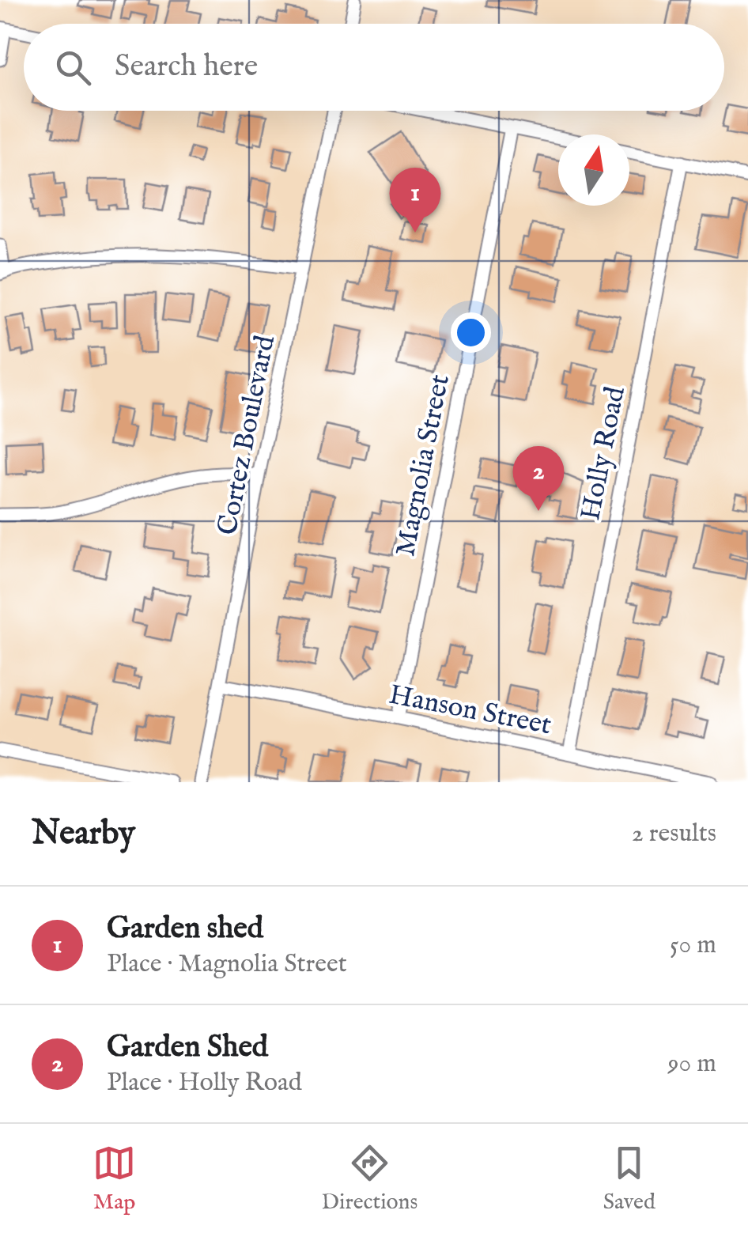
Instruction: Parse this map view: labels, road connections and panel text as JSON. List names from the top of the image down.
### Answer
{
  "streets": {
    "street": [
      "Cortez Boulevard",
      "Holly Road",
      "Magnolia Street",
      "Hanson Street"
    ]
  },
  "crossings": [
    ["Cortez Boulevard", "Hanson Street"],
    ["Holly Road", "Hanson Street"],
    ["Magnolia Street", "Hanson Street"]
  ],
  "north": "top",
  "page": {
    "search": "Search here",
    "pins": ["1", "2"],
    "heading": ["Nearby", "2 results"],
    "list": [
      {
        "mark": "1",
        "name": "Garden shed",
        "note": "Place · Magnolia Street",
        "value": "50 m"
      },
      {
        "mark": "2",
        "name": "Garden Shed",
        "note": "Place · Holly Road",
        "value": "90 m"
      }
    ],
    "nav": ["Map", "Directions", "Saved"]
  }
}
